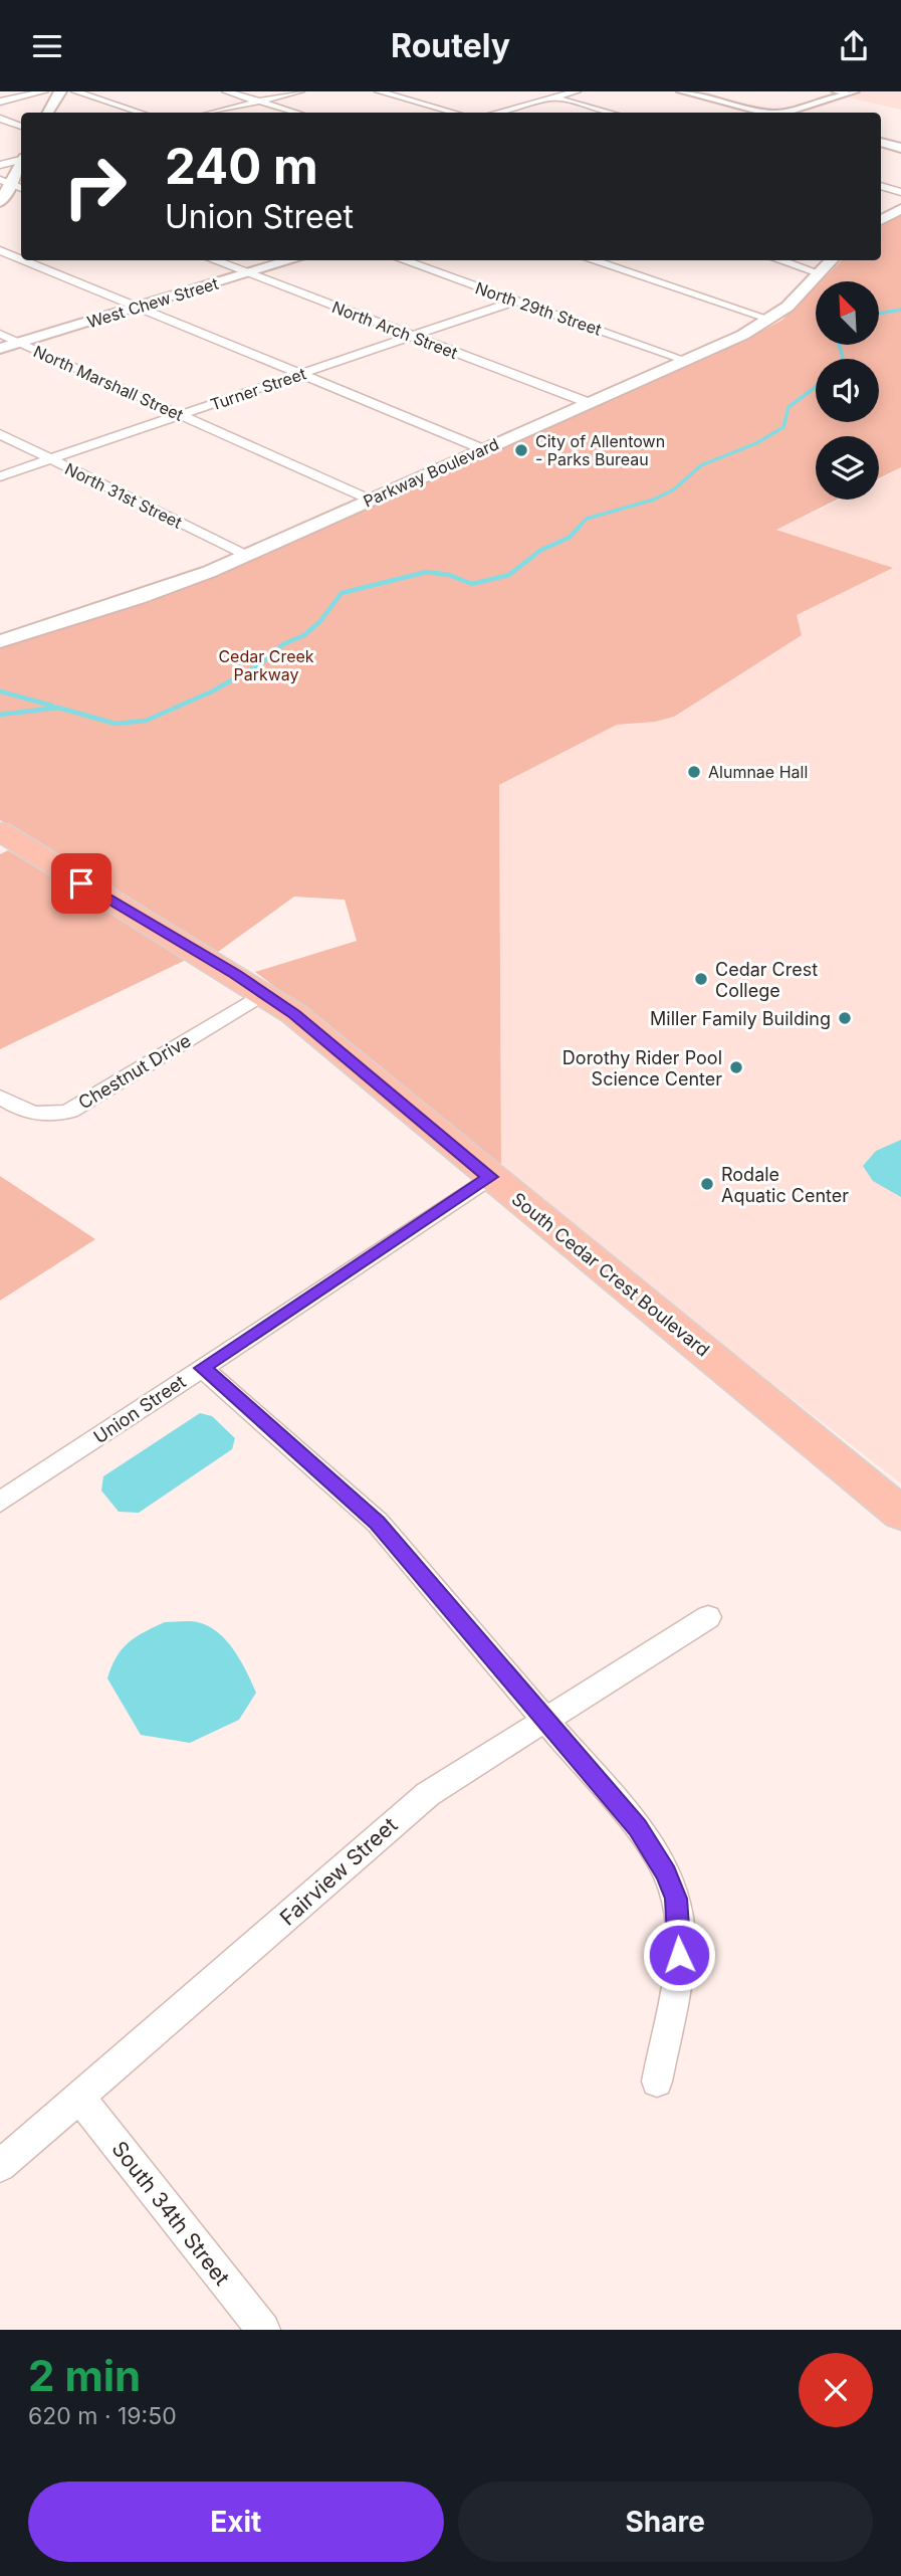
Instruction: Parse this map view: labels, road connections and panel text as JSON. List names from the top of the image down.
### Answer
{
  "streets": {
    "main road": ["South Cedar Crest Boulevard"],
    "street": [
      "West Chew Street",
      "North 29th Street",
      "North Arch Street",
      "North Marshall Street",
      "Turner Street",
      "Parkway Boulevard",
      "North 31st Street",
      "Chestnut Drive",
      "Union Street",
      "Fairview Street",
      "South 34th Street"
    ]
  },
  "crossings": [
    ["West Chew Street", "North Arch Street"],
    ["West Chew Street", "North Marshall Street"],
    ["North 29th Street", "Turner Street"],
    ["North 29th Street", "Parkway Boulevard"],
    ["North Arch Street", "Turner Street"],
    ["North Arch Street", "Parkway Boulevard"],
    ["North Marshall Street", "Turner Street"],
    ["North Marshall Street", "Parkway Boulevard"],
    ["Turner Street", "North 31st Street"],
    ["Parkway Boulevard", "North 31st Street"],
    ["Chestnut Drive", "South Cedar Crest Boulevard"],
    ["South Cedar Crest Boulevard", "Union Street"],
    ["Fairview Street", "South 34th Street"]
  ],
  "parks": ["Cedar Creek Parkway"],
  "places": [
    "City of Allentown - Parks Bureau",
    "Alumnae Hall",
    "Cedar Crest College",
    "Miller Family Building",
    "Dorothy Rider Pool Science Center",
    "Rodale Aquatic Center"
  ],
  "north": "top left",
  "page": {
    "header": "Routely",
    "turn": ["240 m", "Union Street"],
    "heading": ["2 min", "620 m · 19:50"],
    "buttons": ["Exit", "Share"]
  }
}
